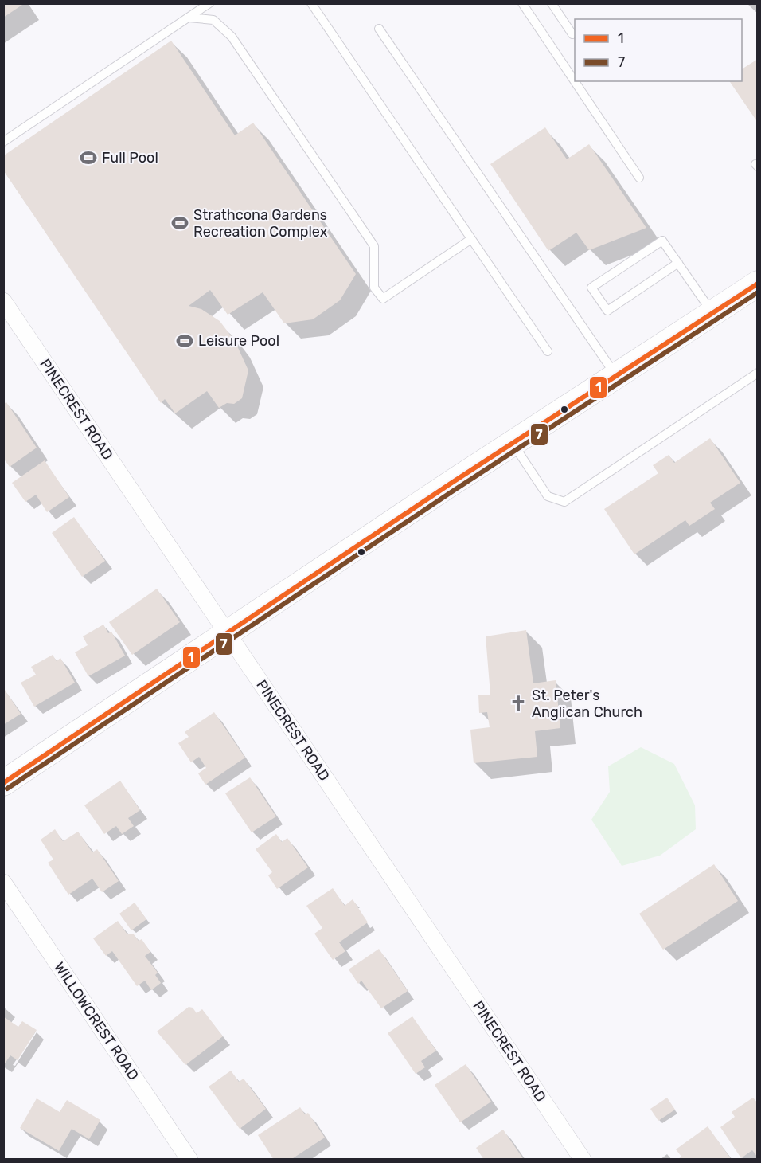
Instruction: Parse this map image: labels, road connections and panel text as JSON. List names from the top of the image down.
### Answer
{
  "streets": {
    "street": ["PINECREST ROAD", "WILLOWCREST ROAD"]
  },
  "places": {
    "sports": ["Full Pool", "Strathcona Gardens Recreation Complex", "Leisure Pool"],
    "church": ["St. Peter's Anglican Church"]
  },
  "lines": ["transit line 1", "transit line 7"],
  "legend": ["1", "7"]
}
